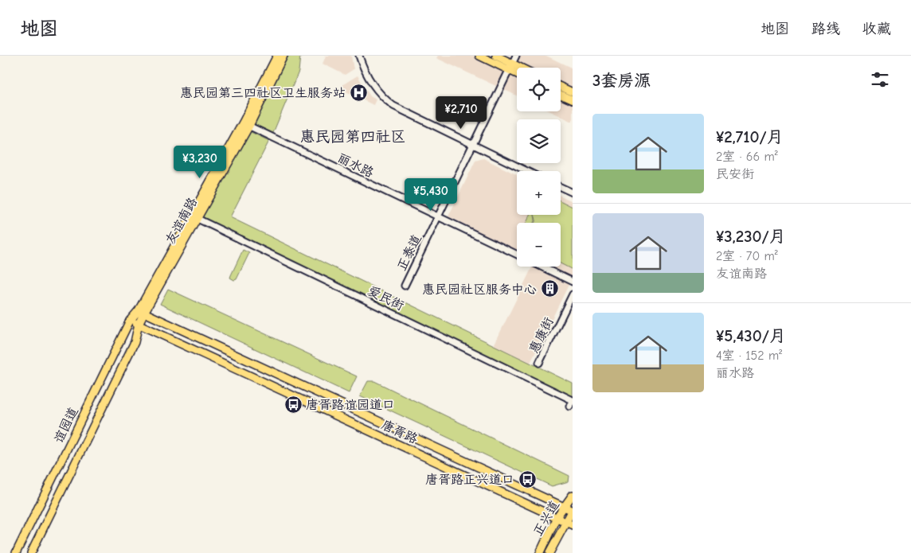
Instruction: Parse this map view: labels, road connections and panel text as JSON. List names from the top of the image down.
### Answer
{
  "streets": {
    "main road": [
      "友谊南路",
      "谊园道",
      "唐胥路",
      "正兴道"
    ],
    "street": [
      "丽水路",
      "正泰道",
      "爱民街",
      "惠康街"
    ]
  },
  "crossings": [
    ["丽水路", "友谊南路"],
    ["丽水路", "正泰道"],
    ["友谊南路", "爱民街"],
    ["友谊南路", "谊园道"],
    ["友谊南路", "唐胥路"],
    ["谊园道", "唐胥路"],
    ["唐胥路", "正兴道"]
  ],
  "districts": ["惠民园第四社区"],
  "places": {
    "hospital": ["惠民园第三四社区卫生服务站"],
    "building": ["惠民园社区服务中心"],
    "bus stop": ["唐胥路谊园道口", "唐胥路正兴道口"]
  },
  "page": {
    "header": "地图",
    "nav": ["地图", "路线", "收藏"],
    "heading": "3套房源",
    "map_buttons": ["+", "−"],
    "price": ["¥2,710", "¥3,230", "¥5,430"],
    "list": [
      {
        "name": "¥2,710/月",
        "note": "2室 · 66 m² · 民安街"
      },
      {
        "name": "¥3,230/月",
        "note": "2室 · 70 m² · 友谊南路"
      },
      {
        "name": "¥5,430/月",
        "note": "4室 · 152 m² · 丽水路"
      }
    ]
  }
}
